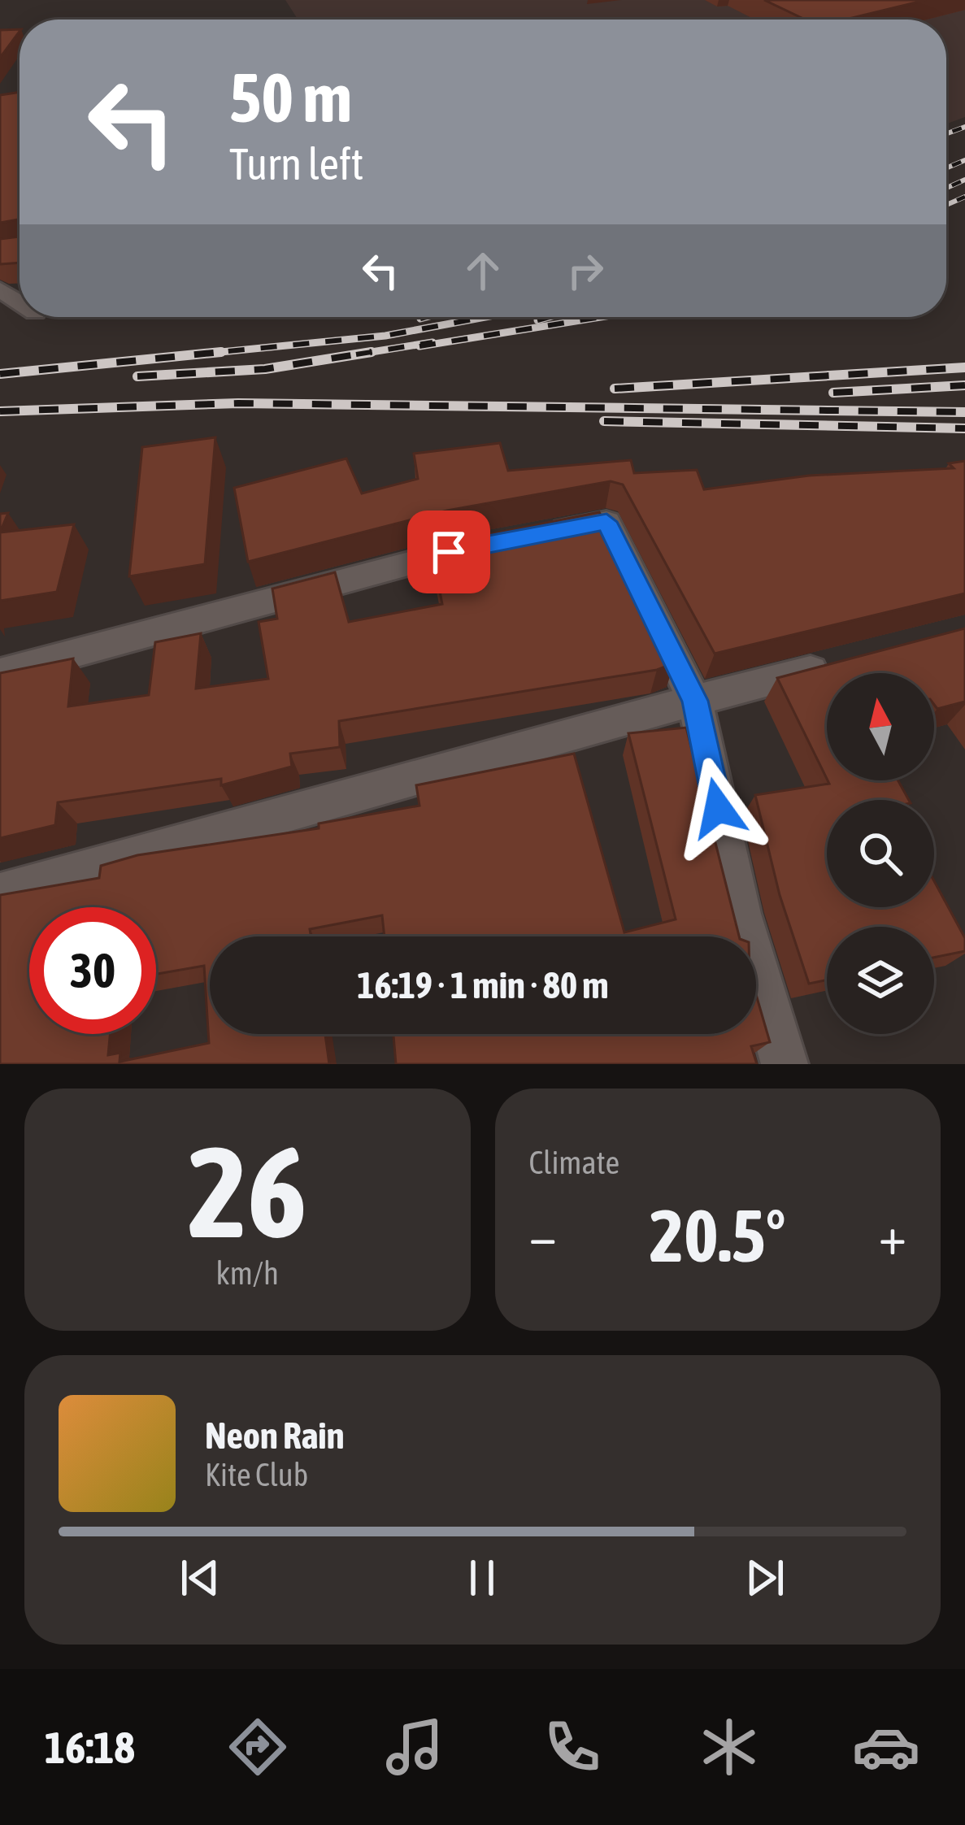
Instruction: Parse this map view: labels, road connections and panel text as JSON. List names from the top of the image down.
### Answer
{
  "north": "top",
  "page": {
    "turn": ["50 m", "Turn left"],
    "limit": "30",
    "trip": "16:19 · 1 min · 80 m",
    "tile": [
      ["26", "km/h"],
      "Climate"
    ],
    "heat": ["−", "20.5°", "+"],
    "song": ["Neon Rain", "Kite Club"],
    "tabs": "16:18"
  }
}
